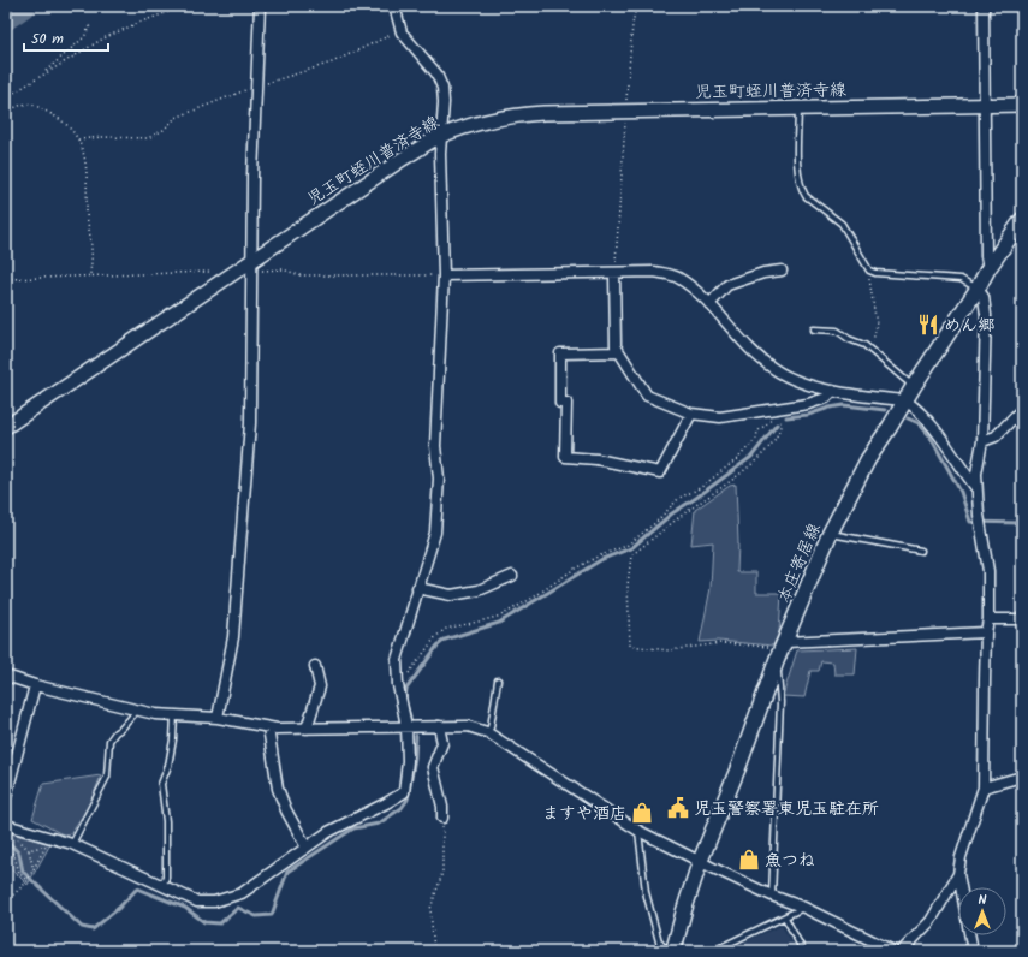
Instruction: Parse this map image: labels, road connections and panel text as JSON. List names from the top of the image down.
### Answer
{
  "streets": {
    "main road": ["児玉町蛭川普済寺線", "本庄寄居線"]
  },
  "places": {
    "restaurant": ["めん郷"],
    "public building": ["児玉警察署東児玉駐在所"],
    "shop": ["ますや酒店", "魚つね"]
  },
  "scale_bar": "50 m",
  "north": "top"
}
